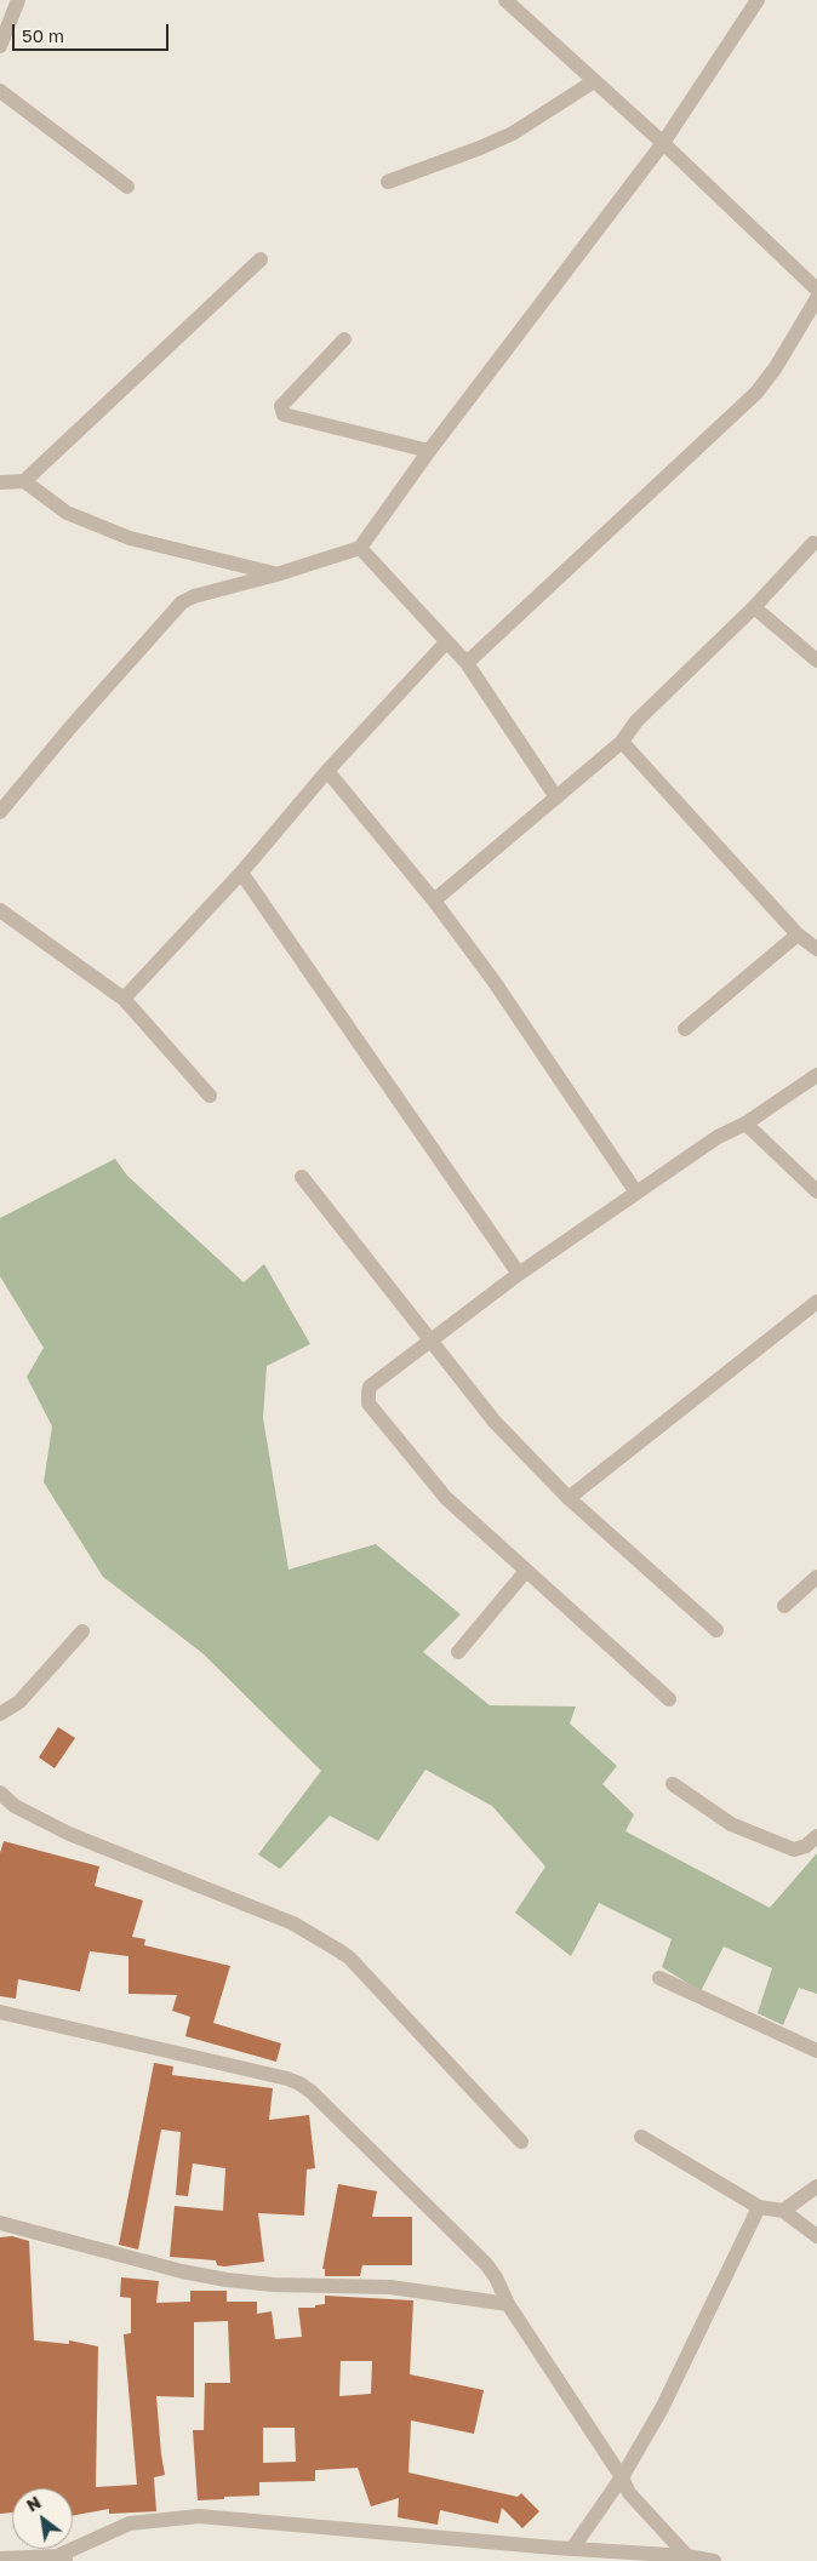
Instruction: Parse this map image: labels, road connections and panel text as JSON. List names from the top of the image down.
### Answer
{
  "scale_bar": "50 m",
  "north": "top left"
}
